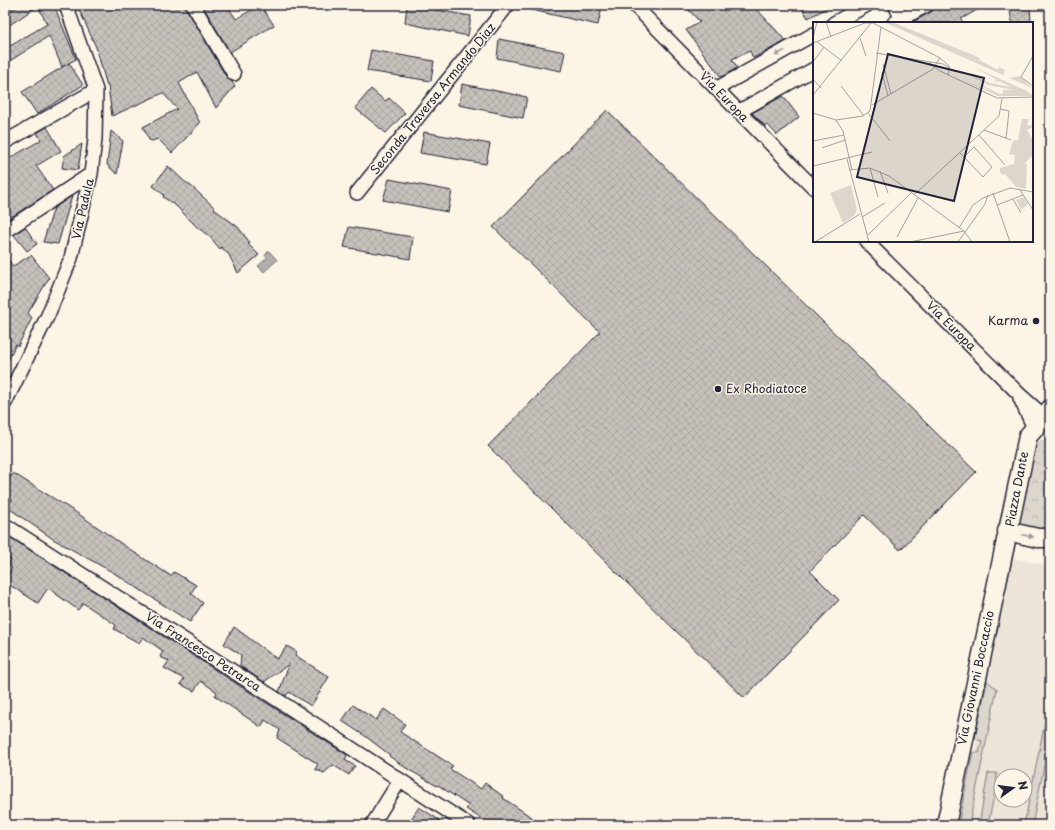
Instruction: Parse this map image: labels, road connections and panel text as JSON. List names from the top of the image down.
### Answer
{
  "streets": {
    "street": [
      "Via Europa",
      "Seconda Traversa Armando Diaz",
      "Via Padula",
      "Piazza Dante",
      "Via Francesco Petrarca",
      "Via Giovanni Boccaccio"
    ]
  },
  "crossings": [
    ["Via Europa", "Piazza Dante"],
    ["Piazza Dante", "Via Giovanni Boccaccio"]
  ],
  "places": ["Karma", "Ex Rhodiatoce"],
  "north": "right"
}
